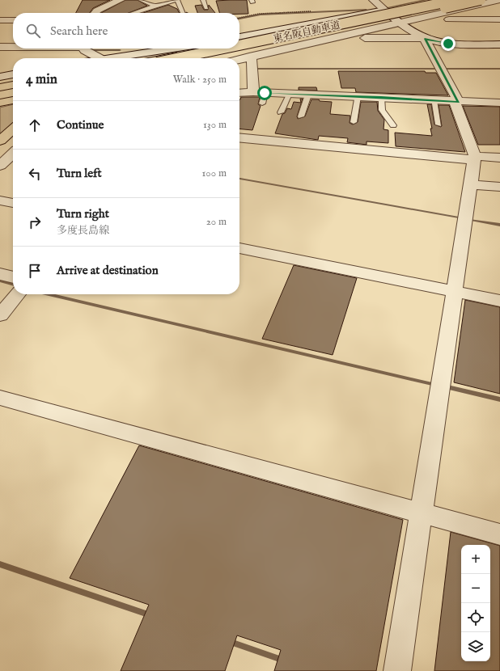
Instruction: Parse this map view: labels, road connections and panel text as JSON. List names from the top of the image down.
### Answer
{
  "streets": {
    "highway": ["東名阪自動車道"]
  },
  "page": {
    "search": "Search here",
    "heading": ["4 min", "Walk · 250 m"],
    "list": [
      ["Continue", "130 m"],
      ["Turn left", "100 m"],
      ["Turn right", "多度長島線", "20 m"],
      "Arrive at destination"
    ],
    "map_buttons": ["+", "−"]
  }
}
